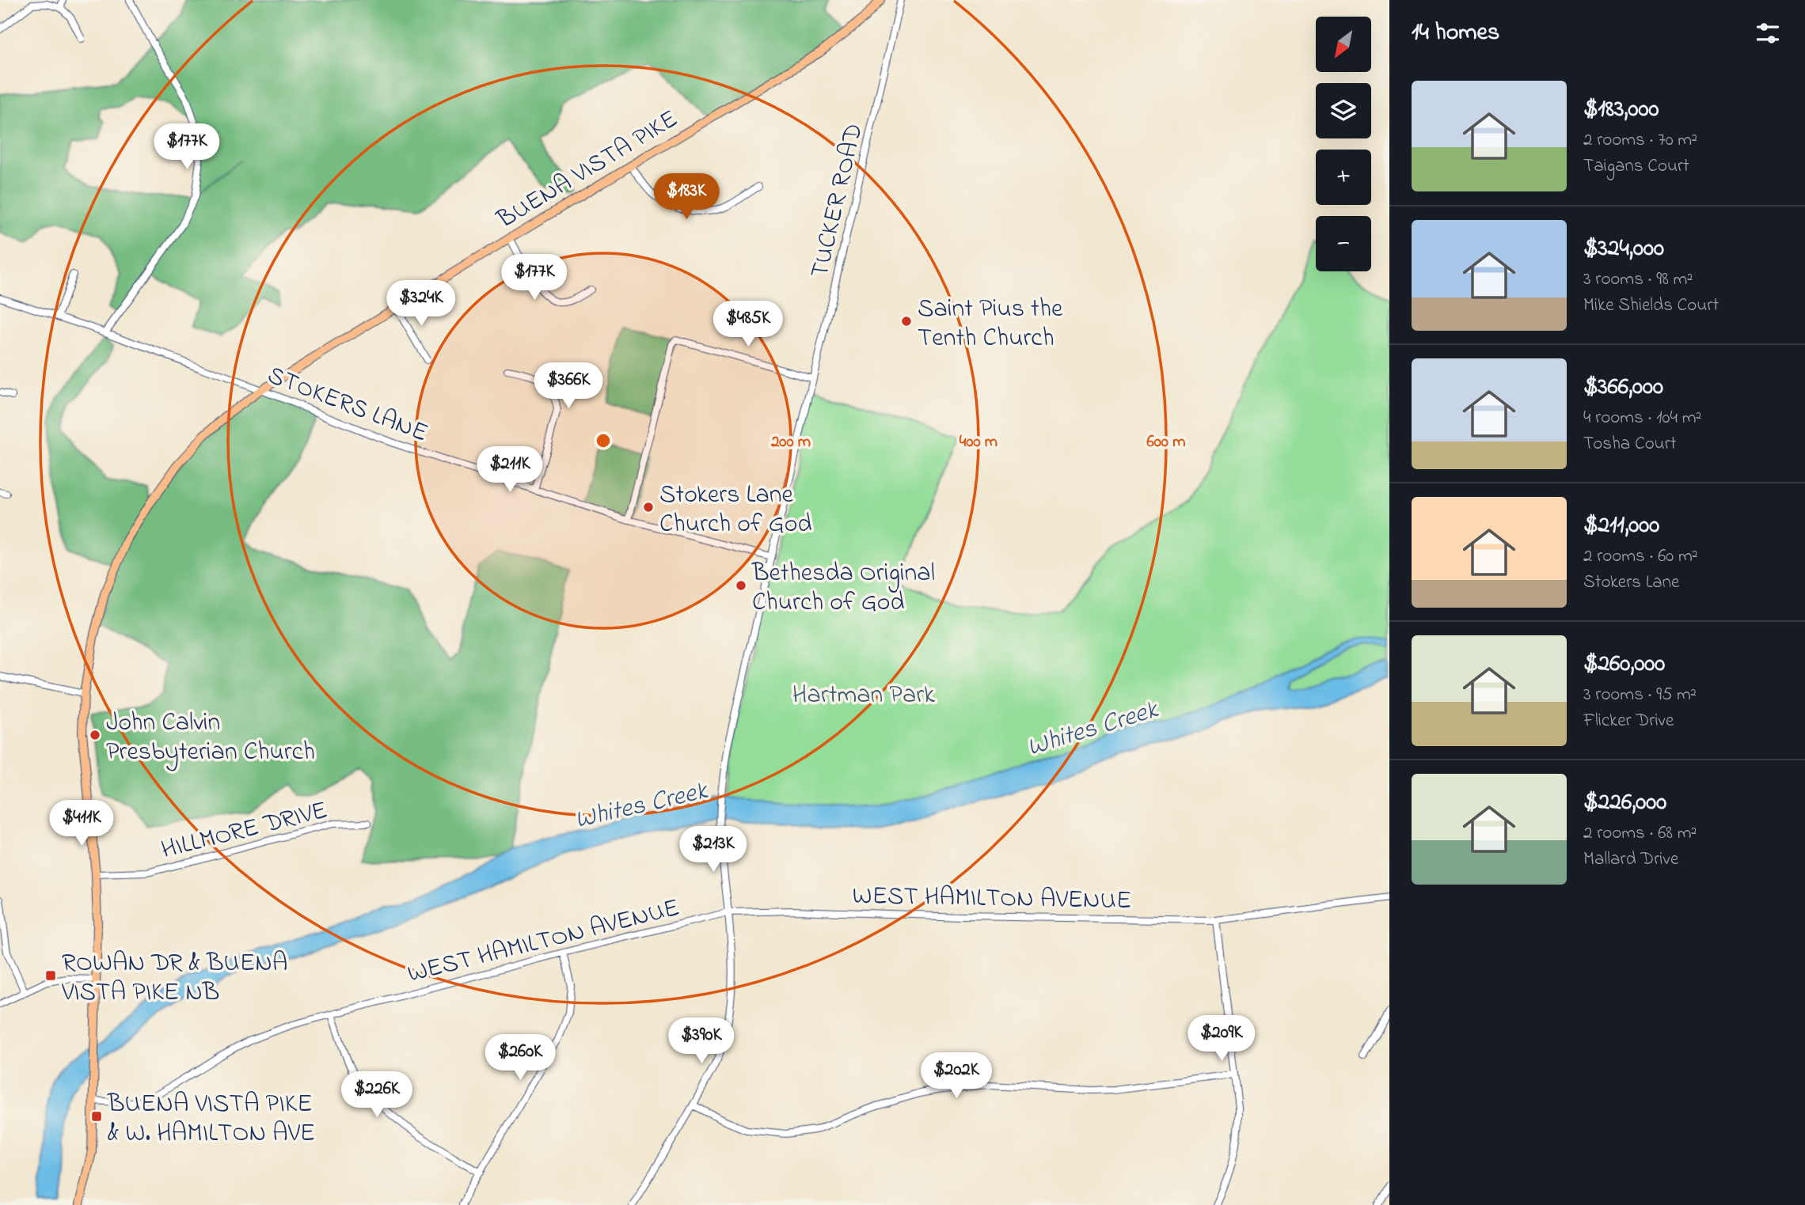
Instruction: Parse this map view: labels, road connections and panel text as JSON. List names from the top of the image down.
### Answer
{
  "streets": {
    "main road": ["BUENA VISTA PIKE"],
    "street": [
      "TUCKER ROAD",
      "STOKERS LANE",
      "HILLMORE DRIVE",
      "WEST HAMILTON AVENUE"
    ]
  },
  "crossings": [
    ["BUENA VISTA PIKE", "STOKERS LANE"],
    ["BUENA VISTA PIKE", "HILLMORE DRIVE"],
    ["BUENA VISTA PIKE", "WEST HAMILTON AVENUE"],
    ["TUCKER ROAD", "STOKERS LANE"],
    ["TUCKER ROAD", "WEST HAMILTON AVENUE"]
  ],
  "water": ["Whites Creek"],
  "parks": ["Hartman Park"],
  "places": {
    "other": [
      "Saint Pius the Tenth Church",
      "Stokers Lane Church of God",
      "Bethesda Original Church of God",
      "John Calvin Presbyterian Church"
    ],
    "transit": ["ROWAN DR & BUENA VISTA PIKE NB", "BUENA VISTA PIKE & W. HAMILTON AVE"]
  },
  "north": "bottom left",
  "page": {
    "heading": "14 homes",
    "map_buttons": ["+", "−"],
    "list": [
      {
        "name": "$183,000",
        "note": "2 rooms · 70 m² · Taigans Court"
      },
      {
        "name": "$324,000",
        "note": "3 rooms · 98 m² · Mike Shields Court"
      },
      {
        "name": "$366,000",
        "note": "4 rooms · 104 m² · Tosha Court"
      },
      {
        "name": "$211,000",
        "note": "2 rooms · 60 m² · Stokers Lane"
      },
      {
        "name": "$260,000",
        "note": "3 rooms · 95 m² · Flicker Drive"
      },
      {
        "name": "$226,000",
        "note": "2 rooms · 68 m² · Mallard Drive"
      }
    ],
    "price": [
      "$177K",
      "$183K",
      "$177K",
      "$324K",
      "$485K",
      "$366K",
      "$211K",
      "$411K",
      "$213K",
      "$209K",
      "$390K",
      "$260K",
      "$202K",
      "$226K"
    ]
  },
  "rings": ["200 m", "400 m", "600 m"]
}
